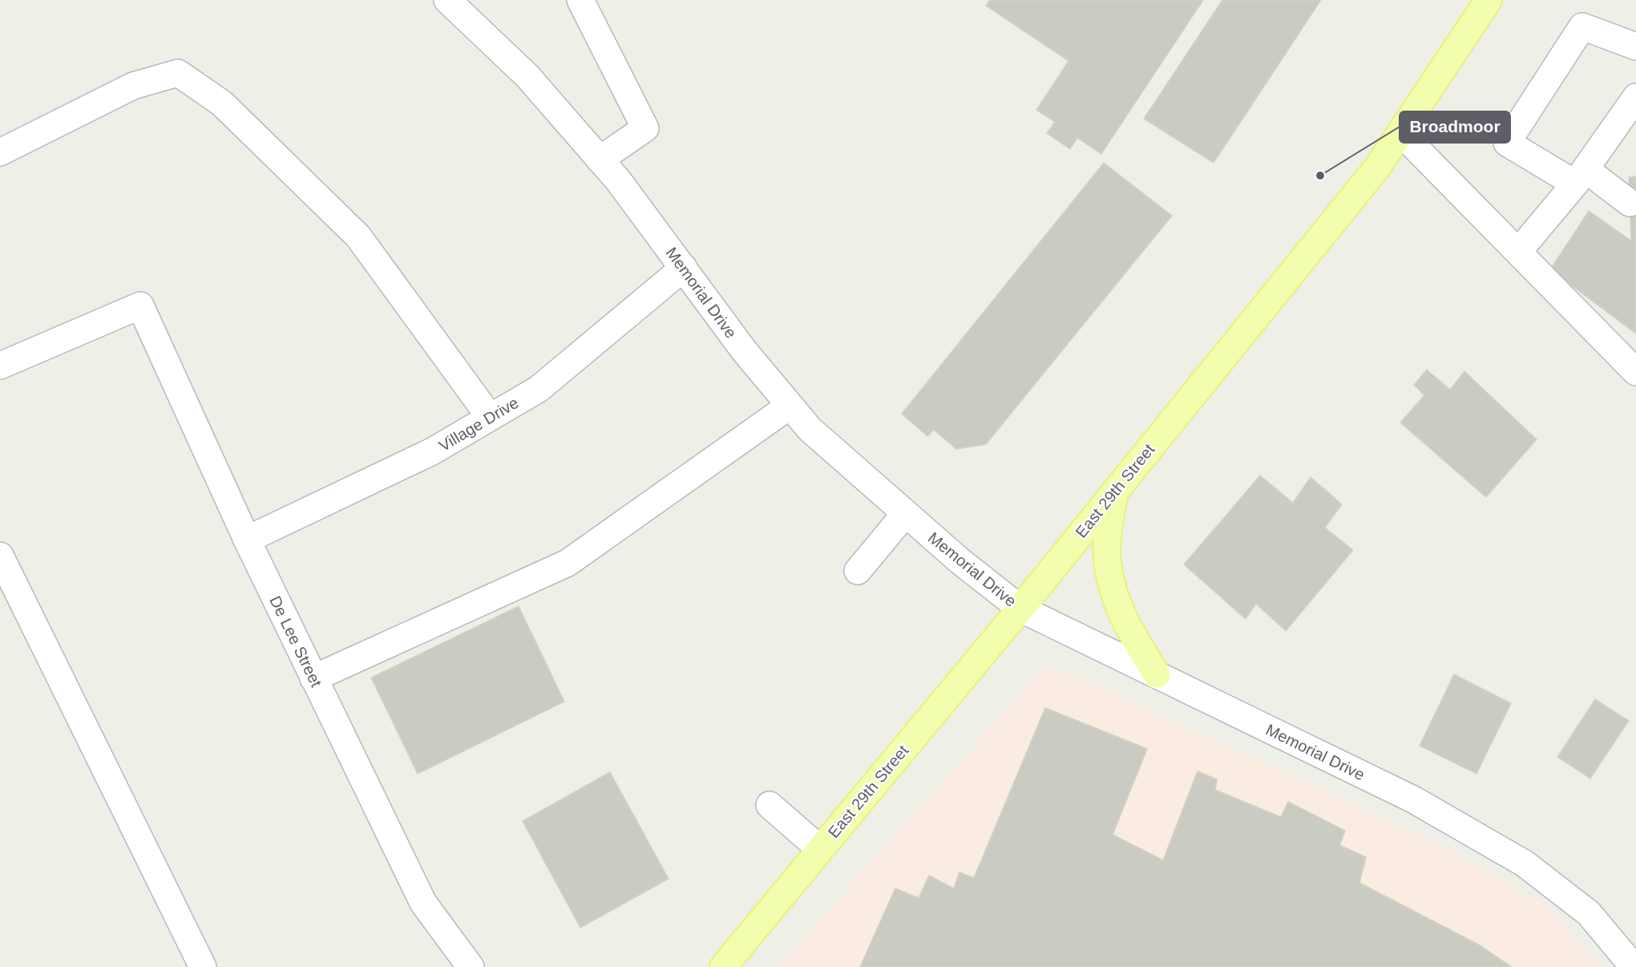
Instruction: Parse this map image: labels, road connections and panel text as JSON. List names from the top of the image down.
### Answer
{
  "streets": {
    "main road": ["East 29th Street"],
    "street": ["Memorial Drive", "Village Drive", "De Lee Street"]
  },
  "crossings": [
    ["Memorial Drive", "Village Drive"],
    ["Memorial Drive", "East 29th Street"],
    ["Village Drive", "De Lee Street"]
  ],
  "places": ["Broadmoor"]
}
